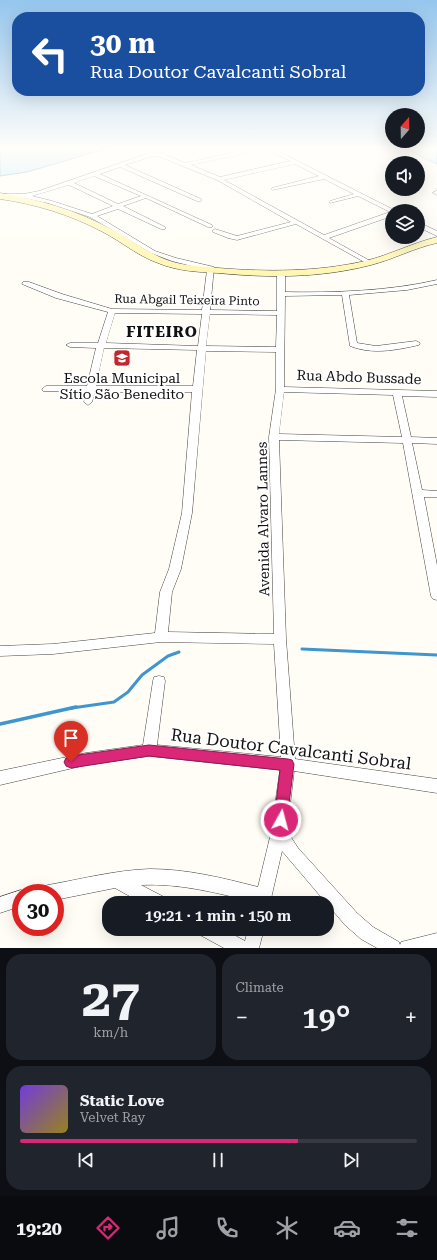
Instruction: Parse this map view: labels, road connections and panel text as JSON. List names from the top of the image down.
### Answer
{
  "streets": {
    "street": [
      "Rua Abgail Teixeira Pinto",
      "Rua Abdo Bussade",
      "Avenida Alvaro Lannes",
      "Rua Doutor Cavalcanti Sobral"
    ]
  },
  "crossings": [
    ["Rua Abgail Teixeira Pinto", "Avenida Alvaro Lannes"],
    ["Rua Abdo Bussade", "Avenida Alvaro Lannes"],
    ["Avenida Alvaro Lannes", "Rua Doutor Cavalcanti Sobral"]
  ],
  "districts": ["FITEIRO"],
  "places": {
    "school or university": ["Escola Municipal Sítio São Benedito"]
  },
  "north": "top",
  "page": {
    "turn": ["30 m", "Rua Doutor Cavalcanti Sobral"],
    "limit": "30",
    "trip": "19:21 · 1 min · 150 m",
    "tile": [
      ["27", "km/h"],
      "Climate"
    ],
    "heat": ["−", "19°", "+"],
    "song": ["Static Love", "Velvet Ray"],
    "tabs": "19:20"
  }
}
